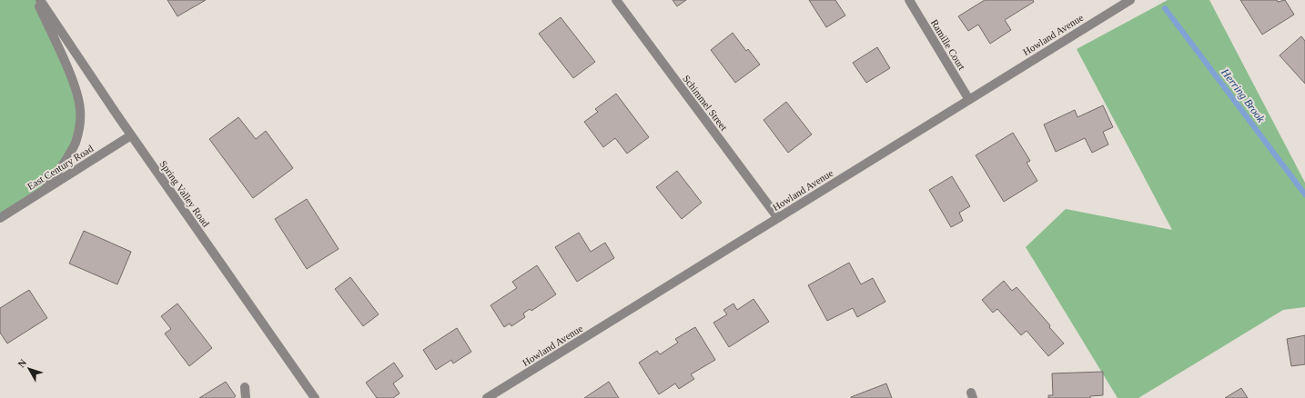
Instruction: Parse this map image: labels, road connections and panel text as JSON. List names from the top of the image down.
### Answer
{
  "streets": {
    "street": [
      "Howland Avenue",
      "Ramille Court",
      "Schimmel Street",
      "East Century Road",
      "Spring Valley Road"
    ]
  },
  "crossings": [
    ["Howland Avenue", "Ramille Court"],
    ["Howland Avenue", "Schimmel Street"],
    ["East Century Road", "Spring Valley Road"]
  ],
  "water": ["Herring Brook"],
  "north": "top left"
}
